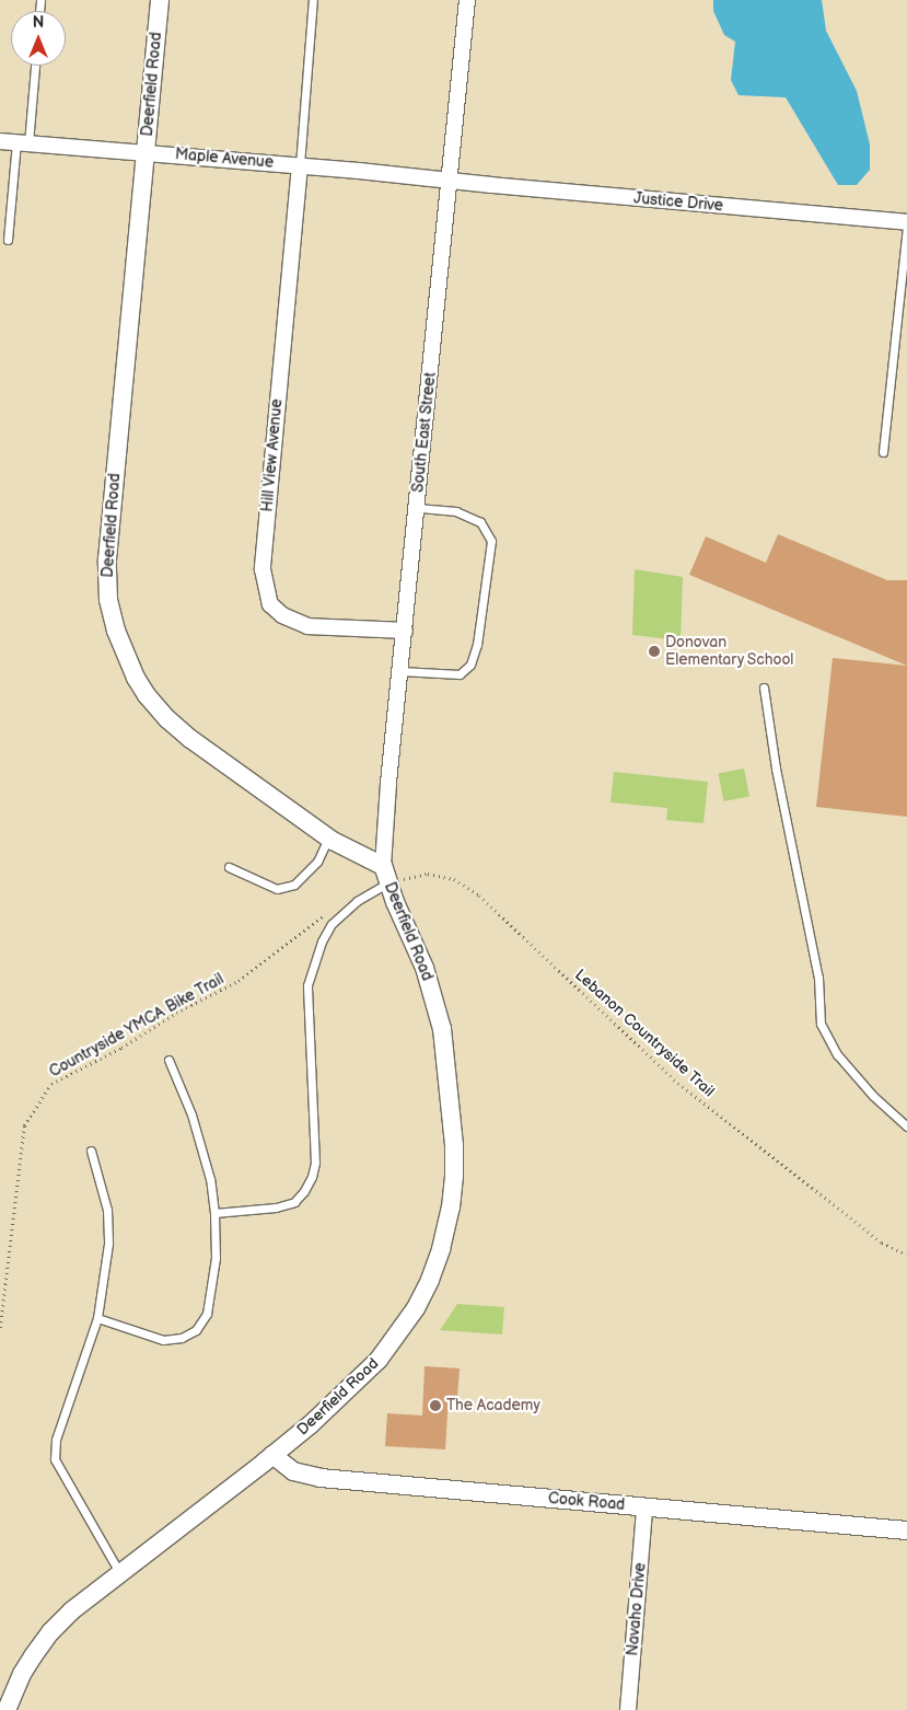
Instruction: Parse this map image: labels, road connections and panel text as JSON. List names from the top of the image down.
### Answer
{
  "streets": {
    "street": [
      "Deerfield Road",
      "Maple Avenue",
      "Justice Drive",
      "South East Street",
      "Hill View Avenue",
      "Cook Road",
      "Navaho Drive"
    ],
    "path": ["Countryside YMCA Bike Trail", "Lebanon Countryside Trail"]
  },
  "crossings": [
    ["Deerfield Road", "Maple Avenue"],
    ["Deerfield Road", "South East Street"],
    ["Deerfield Road", "Lebanon Countryside Trail"],
    ["Deerfield Road", "Cook Road"],
    ["Maple Avenue", "Justice Drive"],
    ["Maple Avenue", "South East Street"],
    ["Maple Avenue", "Hill View Avenue"],
    ["Justice Drive", "South East Street"],
    ["South East Street", "Hill View Avenue"],
    ["South East Street", "Lebanon Countryside Trail"],
    ["Cook Road", "Navaho Drive"]
  ],
  "places": ["Donovan Elementary School", "The Academy"],
  "north": "top"
}
